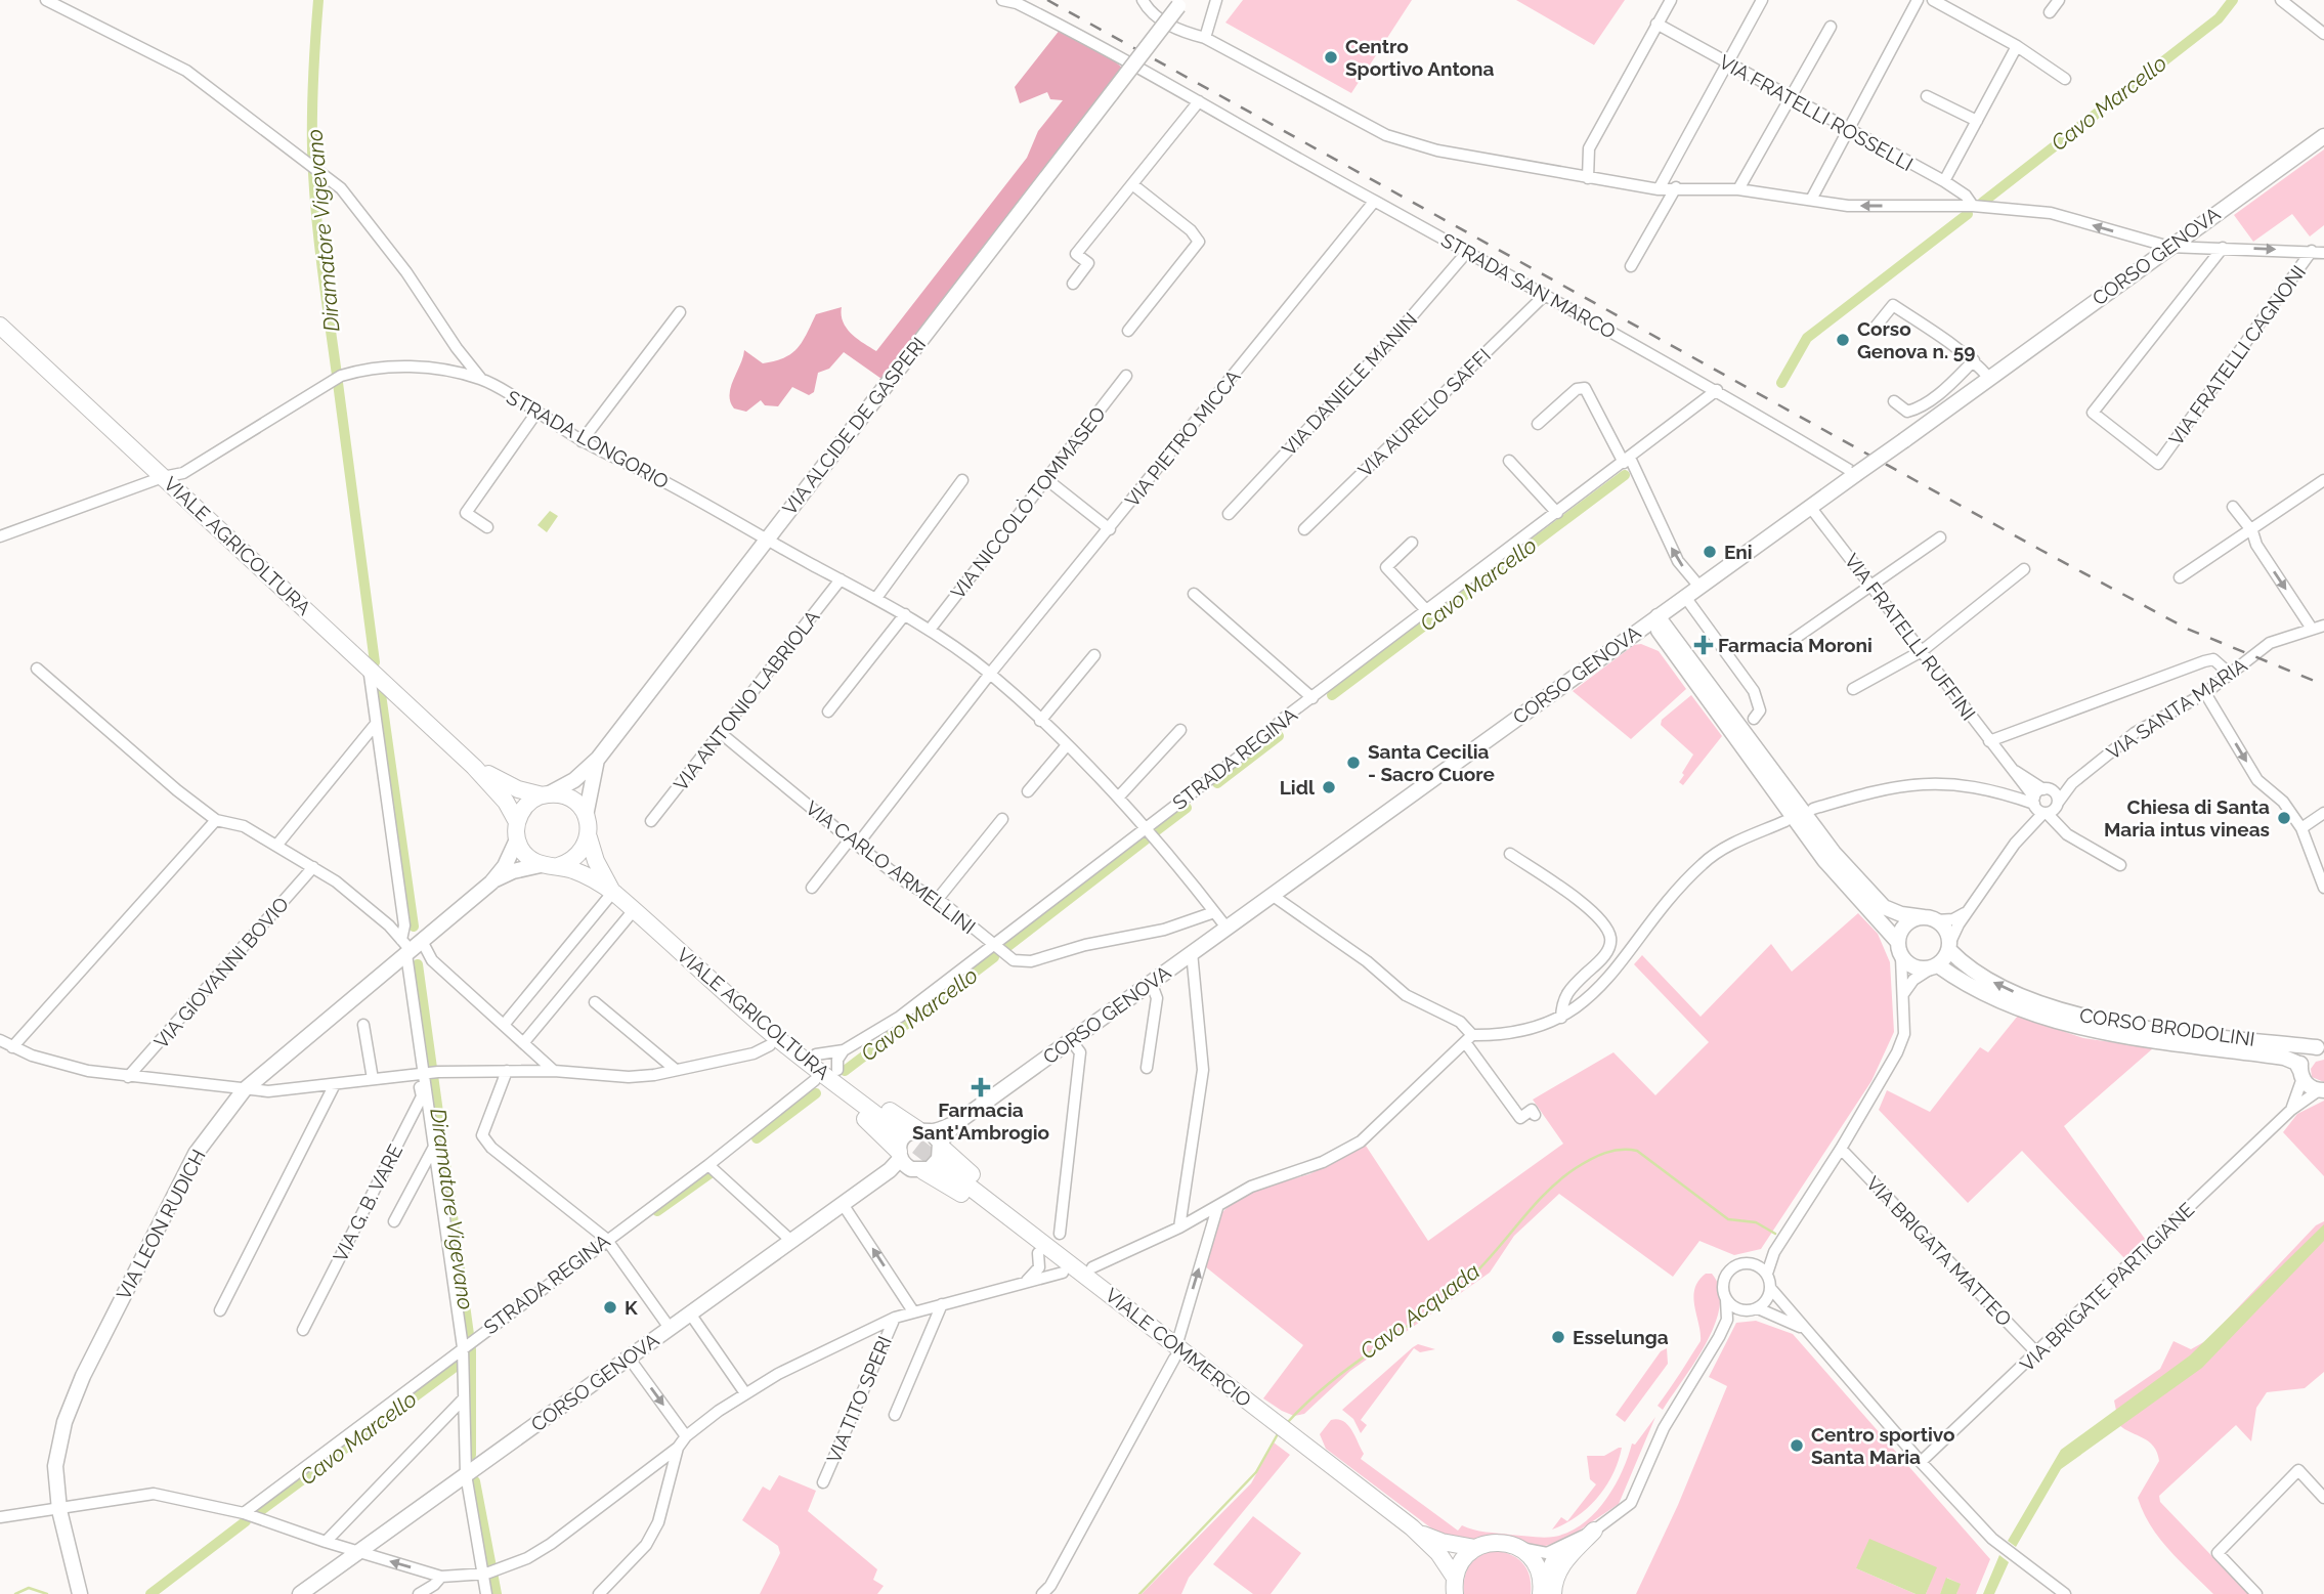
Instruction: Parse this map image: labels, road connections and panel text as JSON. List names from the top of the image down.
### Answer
{
  "streets": {
    "main road": [
      "CORSO GENOVA",
      "VIA ALCIDE DE GASPERI",
      "VIALE AGRICOLTURA",
      "CORSO BRODOLINI",
      "VIA LEON RUDICH",
      "VIALE COMMERCIO"
    ],
    "street": [
      "VIA FRATELLI ROSSELLI",
      "STRADA SAN MARCO",
      "VIA FRATELLI CAGNONI",
      "VIA DANIELE MANIN",
      "VIA AURELIO SAFFI",
      "VIA PIETRO MICCA",
      "STRADA LONGORIO",
      "VIA NICCOLÒ TOMMASEO",
      "VIA FRATELLI RUFFINI",
      "VIA ANTONIO LABRIOLA",
      "VIA SANTA MARIA",
      "STRADA REGINA",
      "VIA CARLO ARMELLINI",
      "VIA GIOVANNI BOVIO",
      "VIA G. B. VARE",
      "VIA BRIGATA MATTEO",
      "VIA BRIGATE PARTIGIANE",
      "VIA TITO SPERI"
    ]
  },
  "crossings": [
    ["CORSO GENOVA", "STRADA SAN MARCO"],
    ["CORSO GENOVA", "STRADA LONGORIO"],
    ["CORSO GENOVA", "VIA FRATELLI RUFFINI"],
    ["STRADA SAN MARCO", "VIA DANIELE MANIN"],
    ["STRADA SAN MARCO", "VIA AURELIO SAFFI"],
    ["STRADA SAN MARCO", "VIA PIETRO MICCA"],
    ["STRADA SAN MARCO", "STRADA REGINA"],
    ["VIA ALCIDE DE GASPERI", "STRADA LONGORIO"],
    ["VIA ALCIDE DE GASPERI", "VIALE AGRICOLTURA"],
    ["VIA PIETRO MICCA", "STRADA LONGORIO"],
    ["VIA PIETRO MICCA", "VIA CARLO ARMELLINI"],
    ["STRADA LONGORIO", "VIA NICCOLÒ TOMMASEO"],
    ["STRADA LONGORIO", "VIALE AGRICOLTURA"],
    ["STRADA LONGORIO", "VIA ANTONIO LABRIOLA"],
    ["STRADA LONGORIO", "STRADA REGINA"],
    ["STRADA LONGORIO", "VIA CARLO ARMELLINI"],
    ["VIA FRATELLI RUFFINI", "VIA SANTA MARIA"],
    ["VIA ANTONIO LABRIOLA", "VIA CARLO ARMELLINI"],
    ["STRADA REGINA", "VIA CARLO ARMELLINI"],
    ["CORSO BRODOLINI", "VIA BRIGATE PARTIGIANE"],
    ["VIA BRIGATA MATTEO", "VIA BRIGATE PARTIGIANE"]
  ],
  "water": ["Cavo Marcello", "Diramatore Vigevano", "Cavo Acquada"],
  "places": {
    "other": [
      "Centro Sportivo Antona",
      "Corso Genova n. 59",
      "Eni",
      "Santa Cecilia - Sacro Cuore",
      "Lidl",
      "Chiesa di Santa Maria intus vineas",
      "K",
      "Esselunga",
      "Centro sportivo Santa Maria"
    ],
    "health": ["Farmacia Moroni", "Farmacia Sant'Ambrogio"]
  }
}
